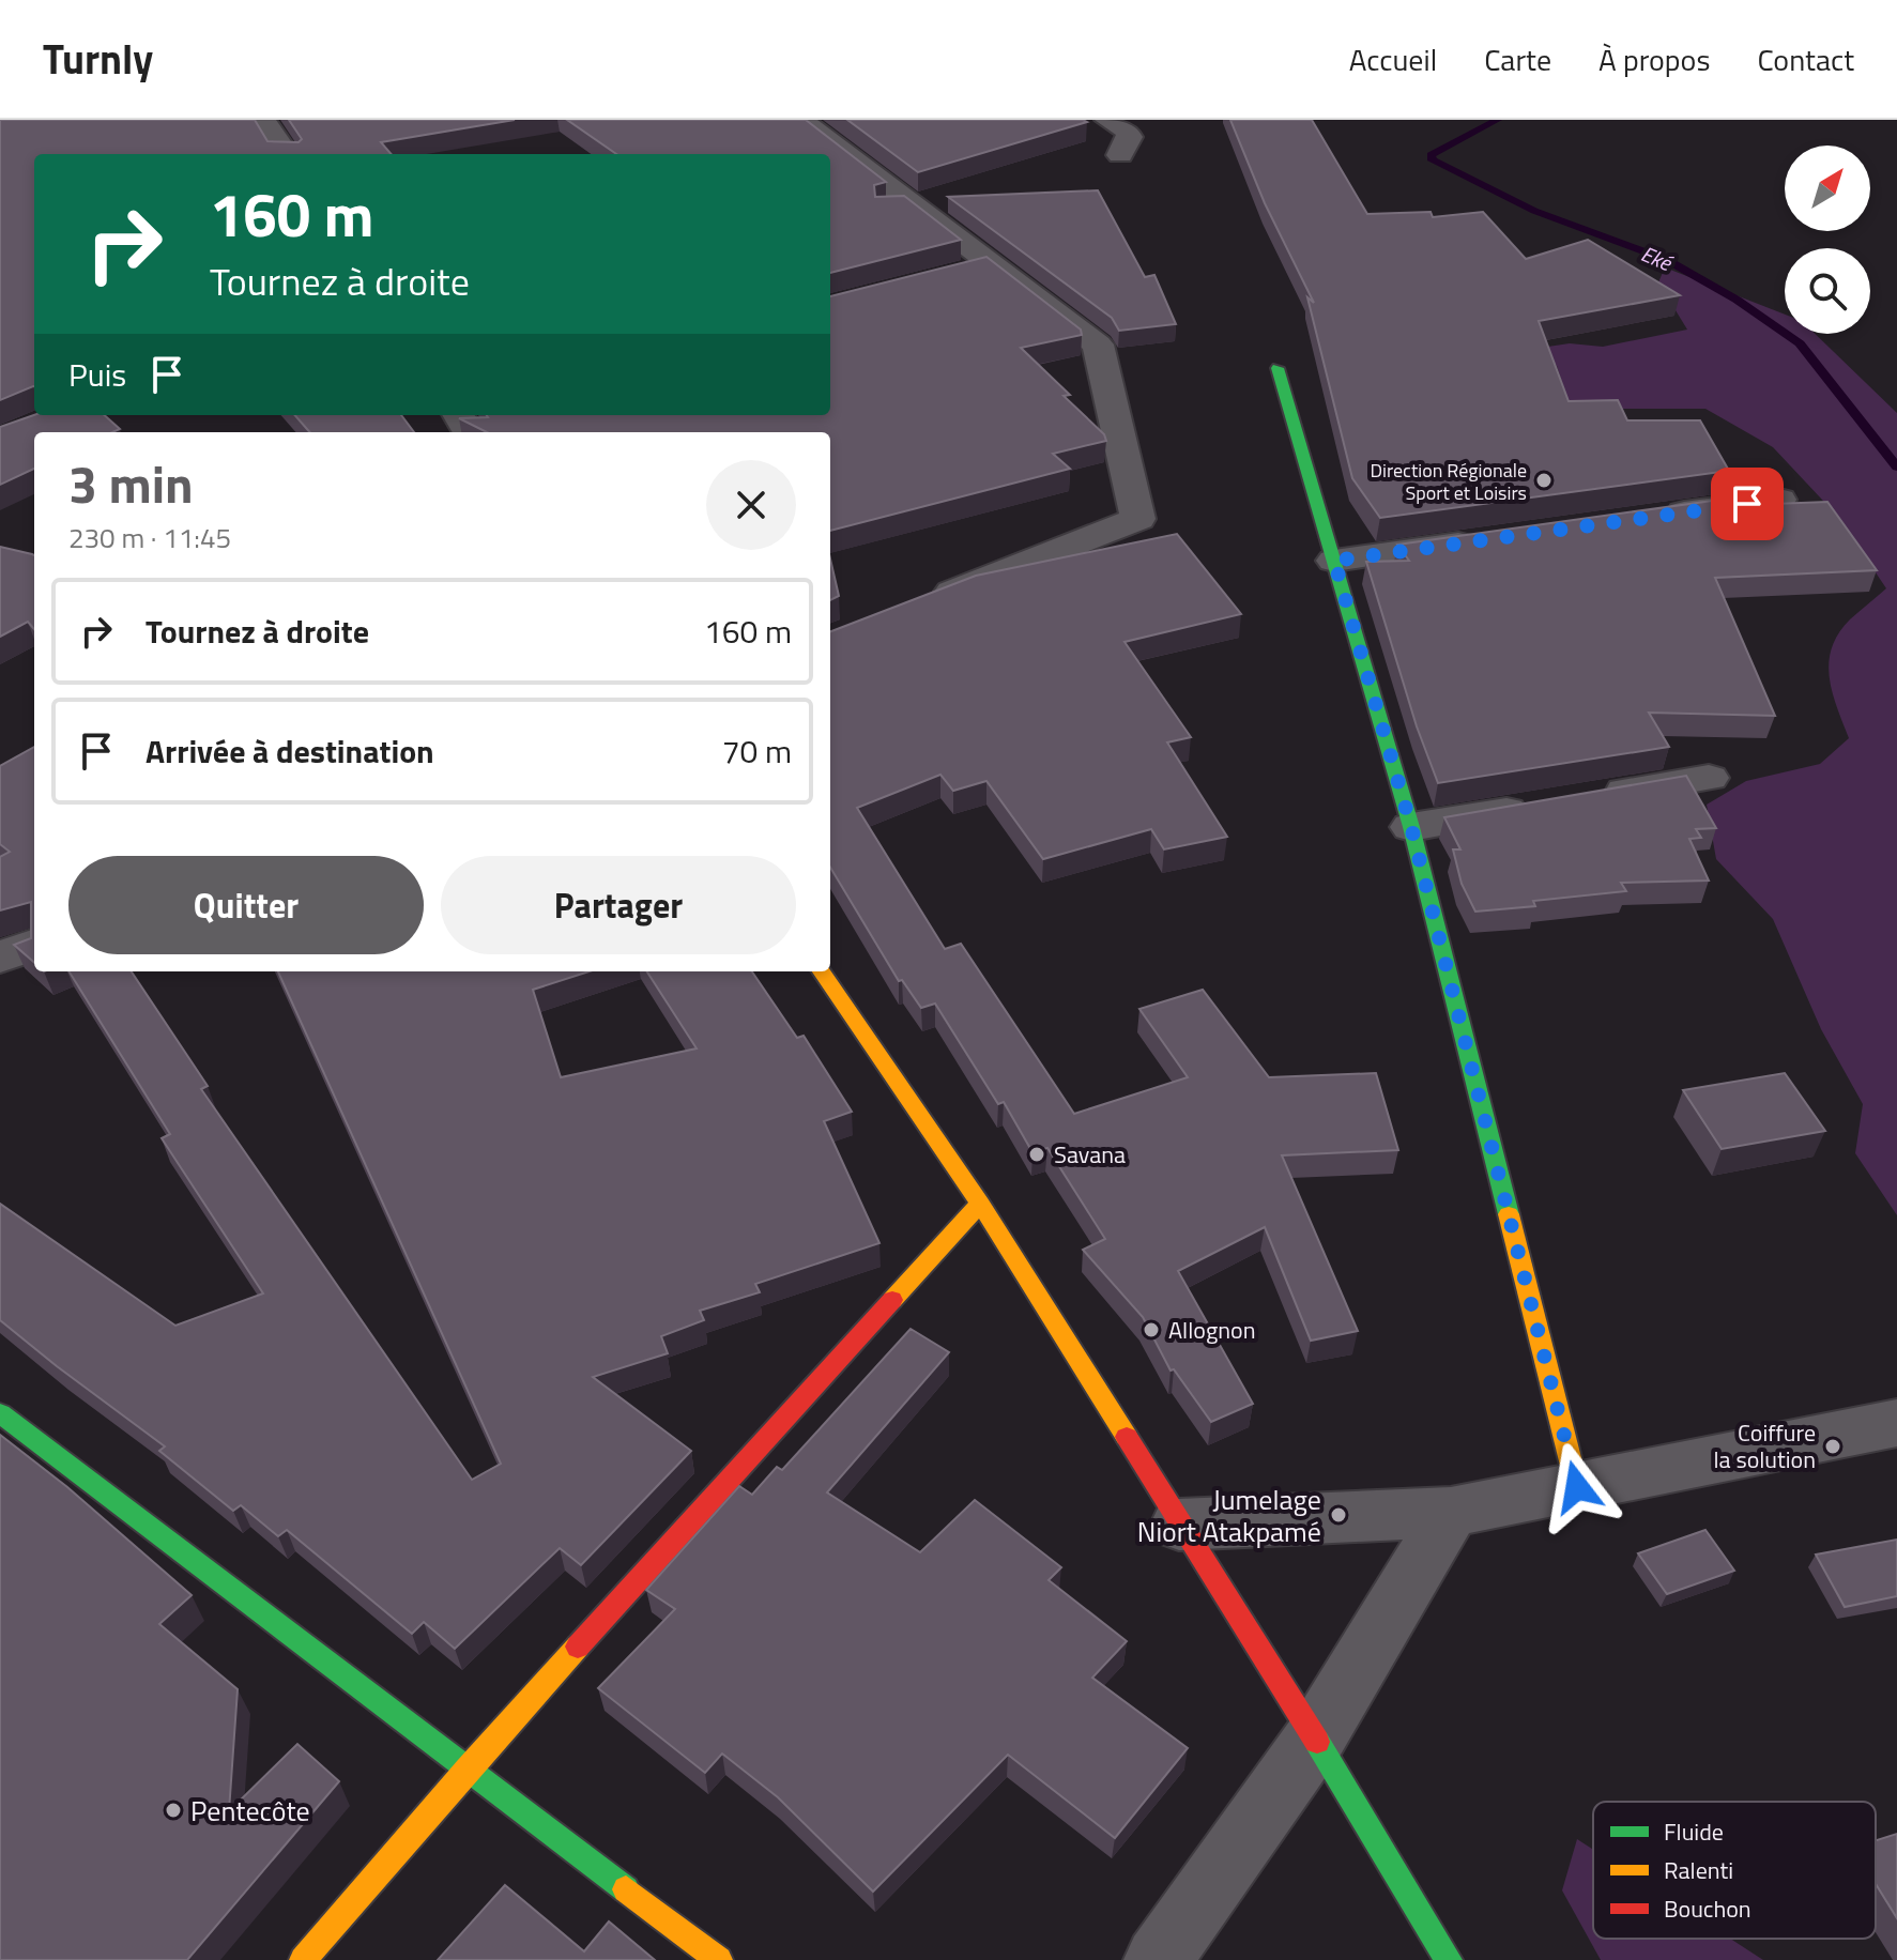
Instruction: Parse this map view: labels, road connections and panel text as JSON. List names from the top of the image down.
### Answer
{
  "water": ["Eké"],
  "places": [
    "Direction Régionale Sport et Loisirs",
    "Savana",
    "Allognon",
    "Coiffure la solution",
    "Jumelage Niort Atakpamé",
    "Pentecôte"
  ],
  "legend": ["Fluide", "Ralenti", "Bouchon"],
  "north": "top right",
  "page": {
    "header": "Turnly",
    "nav": [
      "Accueil",
      "Carte",
      "À propos",
      "Contact"
    ],
    "turn": ["160 m", "Tournez à droite"],
    "then": "Puis",
    "heading": ["3 min", "230 m · 11:45"],
    "list": [
      {
        "name": "Tournez à droite",
        "value": "160 m"
      },
      {
        "name": "Arrivée à destination",
        "value": "70 m"
      }
    ],
    "buttons": ["Quitter", "Partager"]
  }
}
